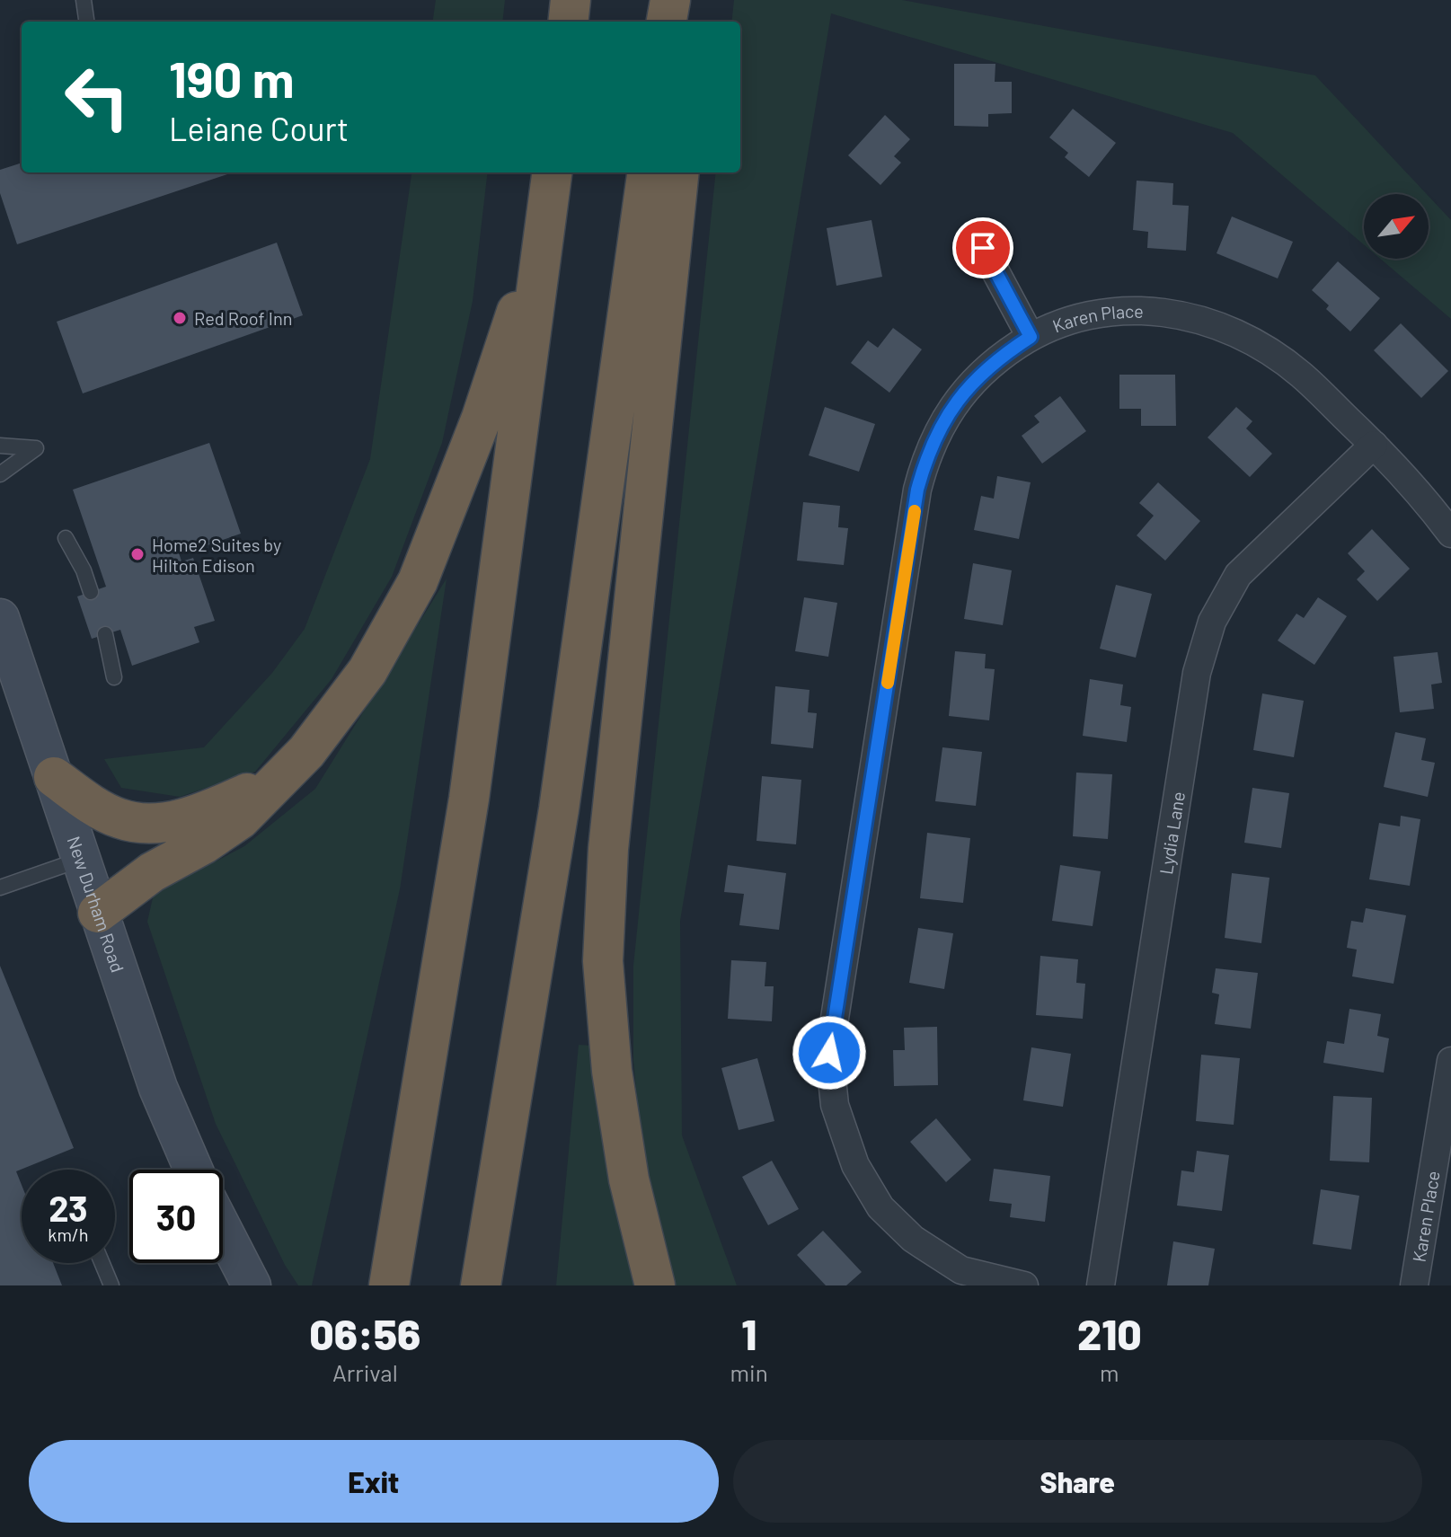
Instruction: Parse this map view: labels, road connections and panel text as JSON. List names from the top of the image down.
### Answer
{
  "streets": {
    "main road": ["New Durham Road"],
    "street": ["Karen Place", "Lydia Lane"]
  },
  "crossings": [
    ["Karen Place", "Lydia Lane"]
  ],
  "places": ["Red Roof Inn", "Home2 Suites by Hilton Edison"],
  "north": "top right",
  "page": {
    "turn": ["190 m", "Leiane Court"],
    "speed": "23 km/h",
    "limit": "30",
    "eta": [
      "06:56",
      "Arrival",
      "1",
      "min",
      "210",
      "m"
    ],
    "buttons": ["Exit", "Share"]
  }
}
